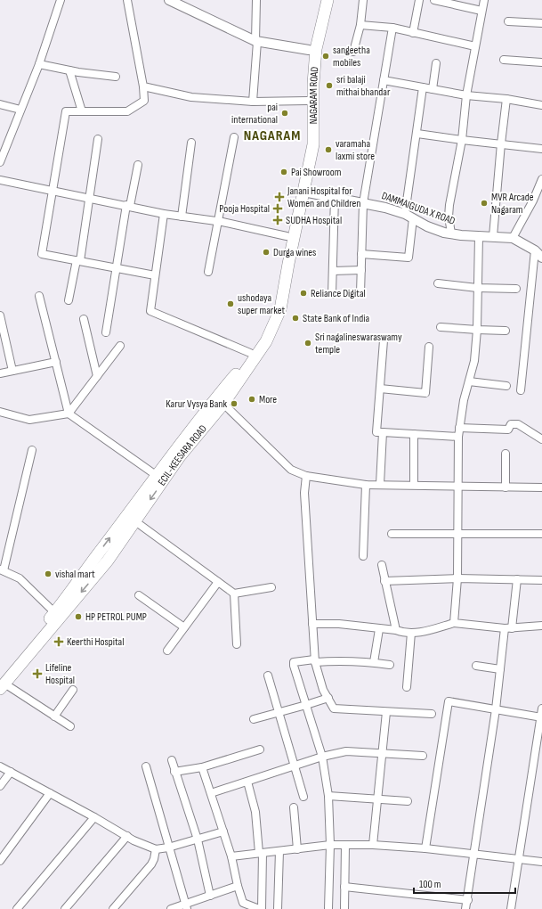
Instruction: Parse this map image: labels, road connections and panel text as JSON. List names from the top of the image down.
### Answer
{
  "streets": {
    "main road": ["NAGARAM ROAD", "ECIL-KEESARA ROAD"],
    "street": ["DAMMAIGUDA X ROAD"]
  },
  "crossings": [
    ["NAGARAM ROAD", "DAMMAIGUDA X ROAD"],
    ["NAGARAM ROAD", "ECIL-KEESARA ROAD"],
    ["DAMMAIGUDA X ROAD", "ECIL-KEESARA ROAD"]
  ],
  "districts": ["NAGARAM"],
  "places": {
    "other": [
      "sangeetha mobiles",
      "sri balaji mithai bhandar",
      "pai international",
      "varamaha laxmi store",
      "Pai Showroom",
      "MVR Arcade Nagaram",
      "Durga wines",
      "Reliance Digital",
      "ushodaya super market",
      "State Bank of India",
      "Sri nagalineswaraswamy temple",
      "More",
      "Karur Vysya Bank",
      "vishal mart",
      "HP PETROL PUMP"
    ],
    "health": [
      "Janani Hospital for Women and Children",
      "Pooja Hospital",
      "SUDHA Hospital",
      "Keerthi Hospital",
      "Lifeline Hospital"
    ]
  },
  "scale_bar": "100 m"
}
